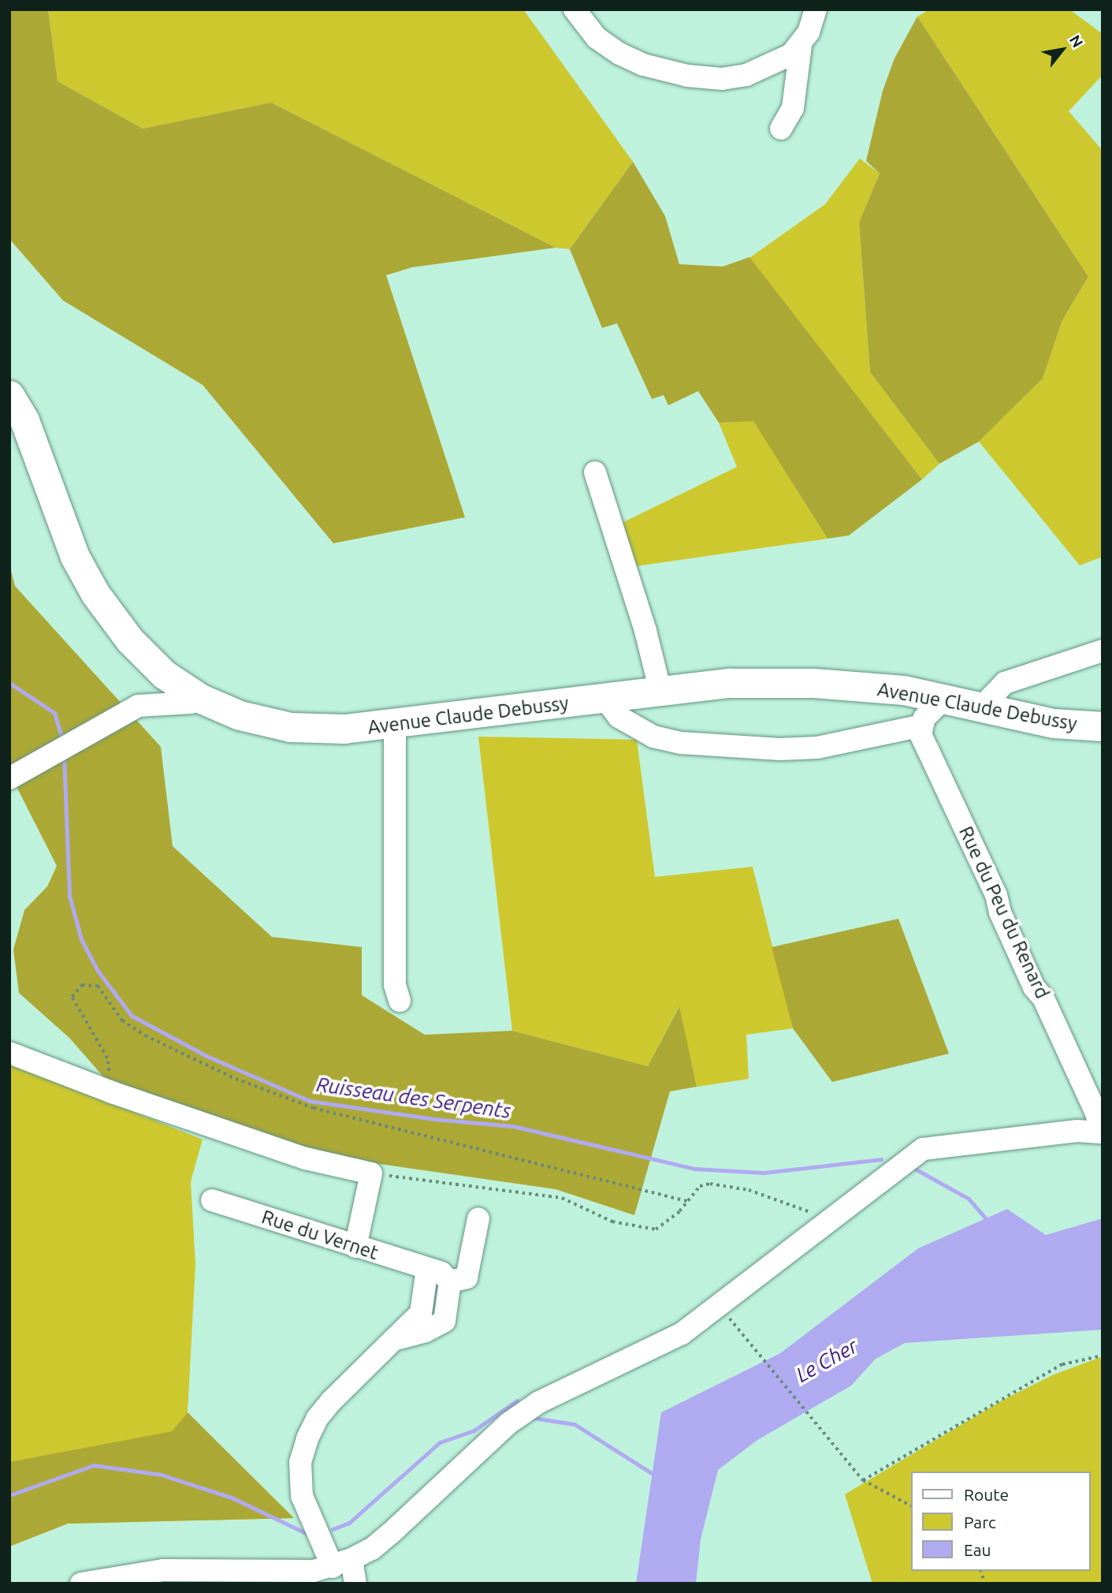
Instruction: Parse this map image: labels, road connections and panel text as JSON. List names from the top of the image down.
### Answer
{
  "streets": {
    "main road": ["Avenue Claude Debussy"],
    "street": ["Rue du Peu du Renard", "Rue du Vernet"]
  },
  "water": ["Ruisseau des Serpents", "Le Cher"],
  "legend": ["Route", "Parc", "Eau"],
  "north": "top right"
}
